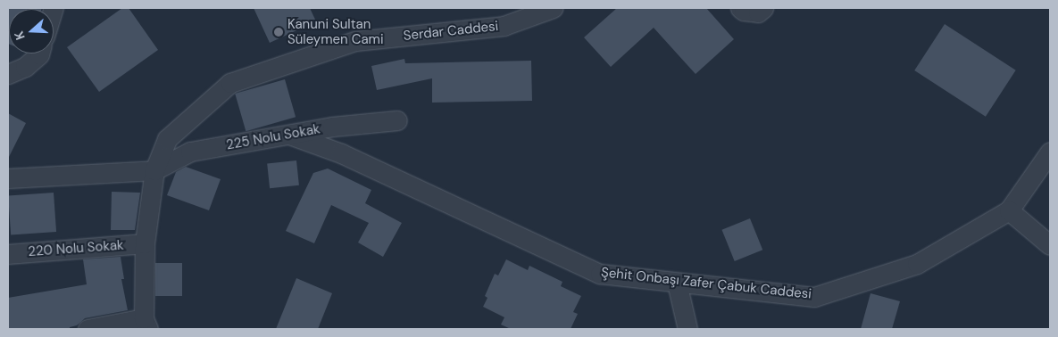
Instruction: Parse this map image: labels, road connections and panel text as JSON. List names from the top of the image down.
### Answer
{
  "streets": {
    "street": [
      "Serdar Caddesi",
      "225 Nolu Sokak",
      "220 Nolu Sokak",
      "Şehit Onbaşı Zafer Çabuk Caddesi"
    ]
  },
  "crossings": [
    ["Serdar Caddesi", "225 Nolu Sokak"],
    ["Serdar Caddesi", "220 Nolu Sokak"],
    ["225 Nolu Sokak", "Şehit Onbaşı Zafer Çabuk Caddesi"]
  ],
  "places": ["Kanuni Sultan Süleymen Cami"],
  "north": "left"
}
